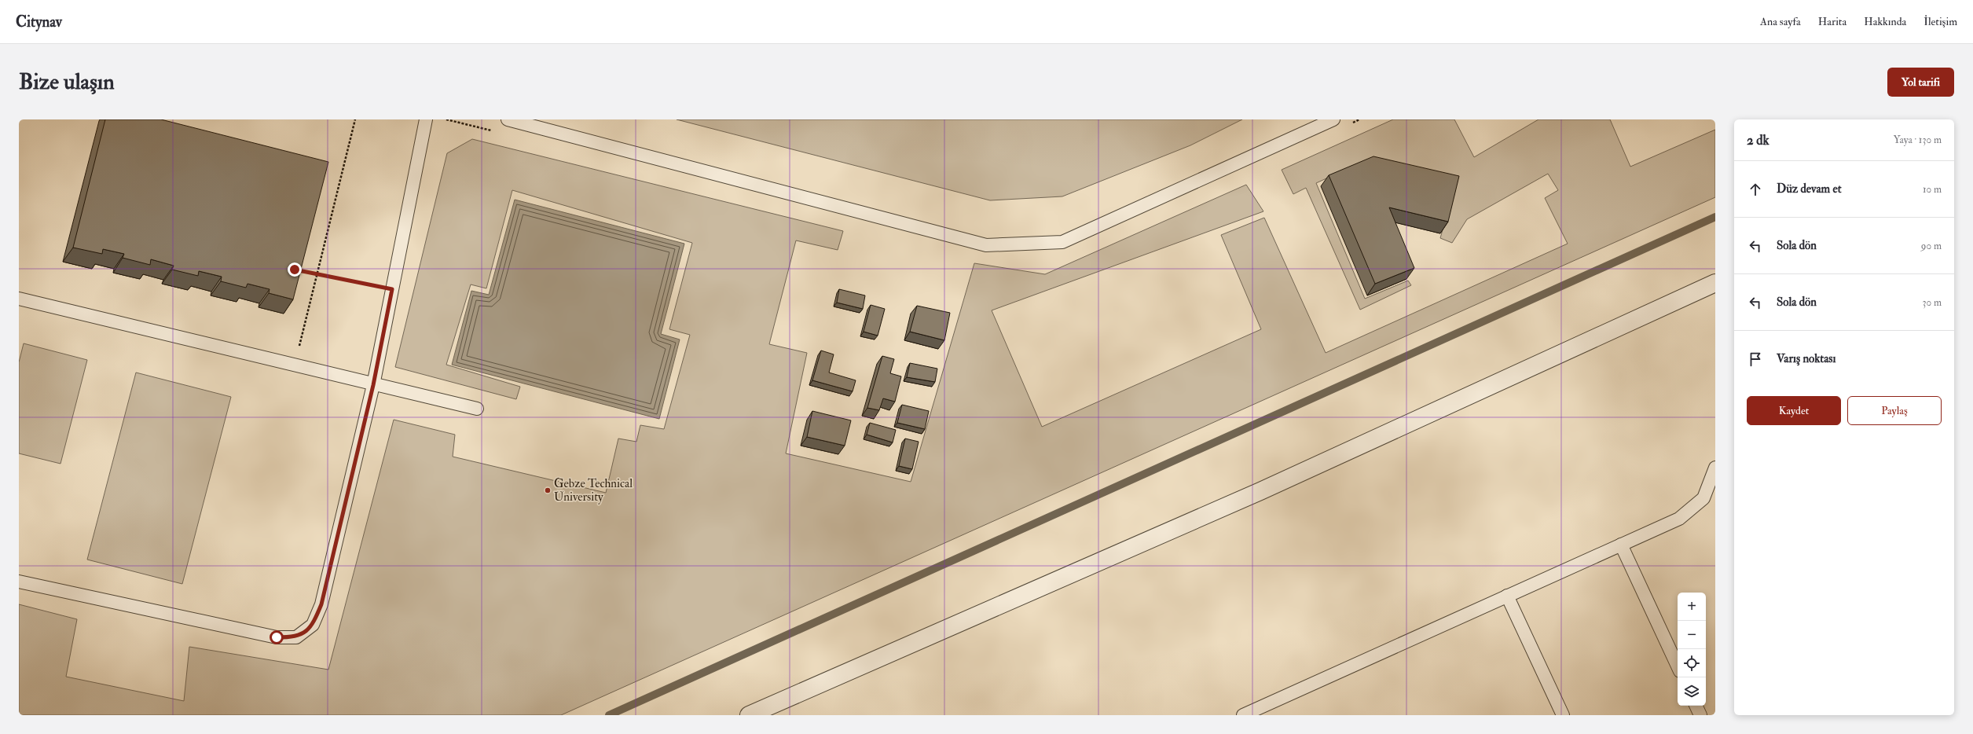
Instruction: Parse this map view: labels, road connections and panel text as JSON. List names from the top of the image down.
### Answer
{
  "places": ["Gebze Technical University"],
  "page": {
    "header": "Citynav",
    "nav": [
      "Ana sayfa",
      "Harita",
      "Hakkında",
      "İletişim"
    ],
    "buttons": [
      "Yol tarifi",
      ["Kaydet", "Paylaş"]
    ],
    "title": "Bize ulaşın",
    "heading": ["2 dk", "Yaya · 130 m"],
    "list": [
      ["Düz devam et", "10 m"],
      ["Sola dön", "90 m"],
      ["Sola dön", "30 m"],
      "Varış noktası"
    ],
    "map_buttons": ["+", "−"]
  }
}
